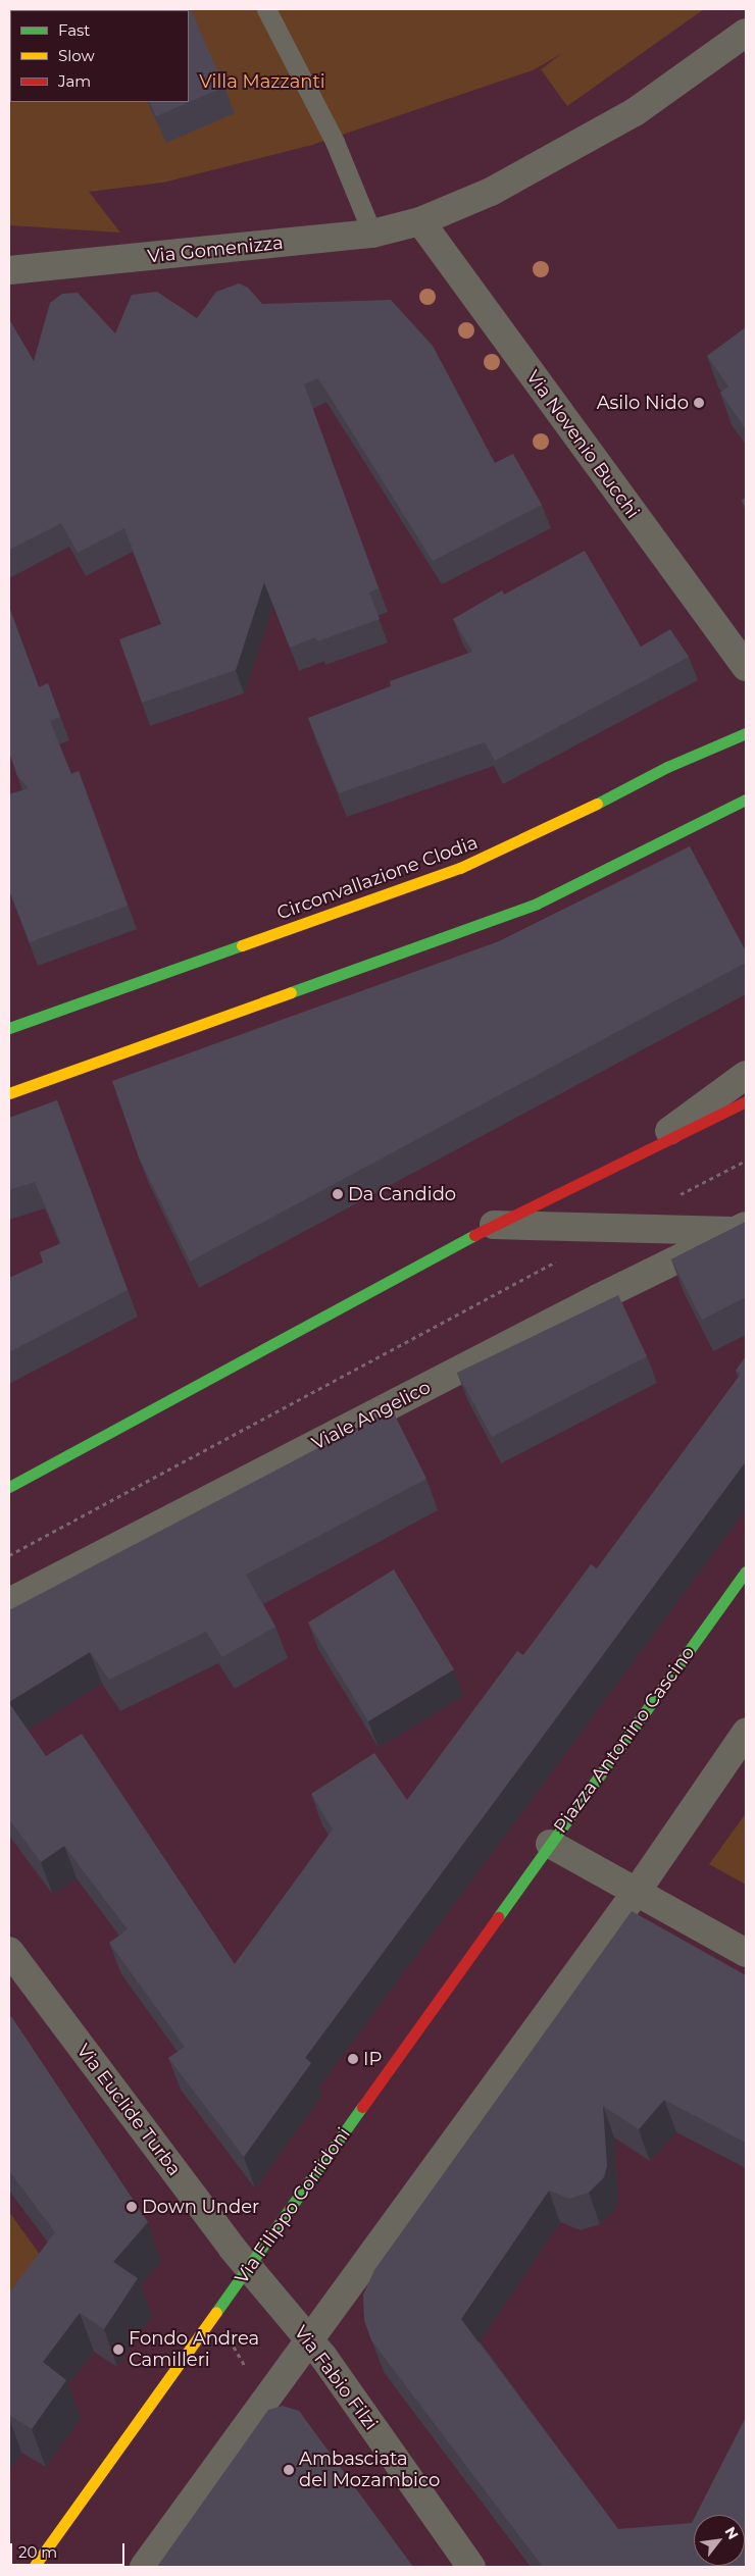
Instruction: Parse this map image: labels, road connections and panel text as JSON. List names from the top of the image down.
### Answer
{
  "streets": {
    "street": [
      "Via Gomenizza",
      "Via Novenio Bucchi",
      "Circonvallazione Clodia",
      "Viale Angelico",
      "Piazza Antonino Cascino",
      "Via Euclide Turba",
      "Via Filippo Corridoni",
      "Via Fabio Filzi"
    ]
  },
  "crossings": [
    ["Via Gomenizza", "Via Novenio Bucchi"],
    ["Piazza Antonino Cascino", "Via Filippo Corridoni"],
    ["Via Euclide Turba", "Via Filippo Corridoni"],
    ["Via Euclide Turba", "Via Fabio Filzi"],
    ["Via Filippo Corridoni", "Via Fabio Filzi"]
  ],
  "parks": ["Villa Mazzanti"],
  "places": [
    "Asilo Nido",
    "Da Candido",
    "IP",
    "Down Under",
    "Fondo Andrea Camilleri",
    "Ambasciata del Mozambico"
  ],
  "legend": ["Fast", "Slow", "Jam"],
  "scale_bar": "20 m",
  "north": "top right"
}
